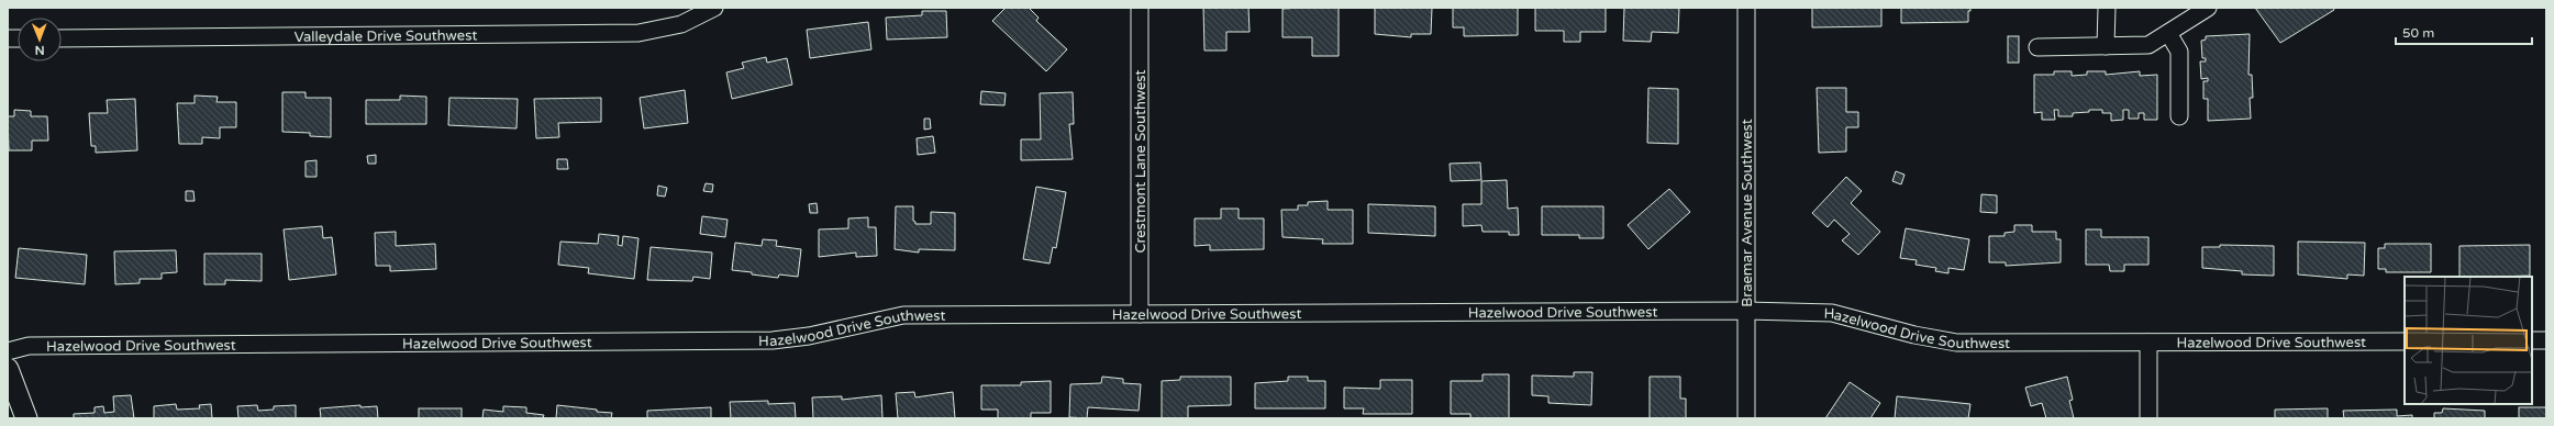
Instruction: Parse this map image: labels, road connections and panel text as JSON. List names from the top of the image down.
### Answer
{
  "streets": {
    "street": [
      "Valleydale Drive Southwest",
      "Crestmont Lane Southwest",
      "Braemar Avenue Southwest",
      "Hazelwood Drive Southwest"
    ]
  },
  "crossings": [
    ["Crestmont Lane Southwest", "Hazelwood Drive Southwest"],
    ["Braemar Avenue Southwest", "Hazelwood Drive Southwest"]
  ],
  "scale_bar": "50 m",
  "north": "bottom"
}
